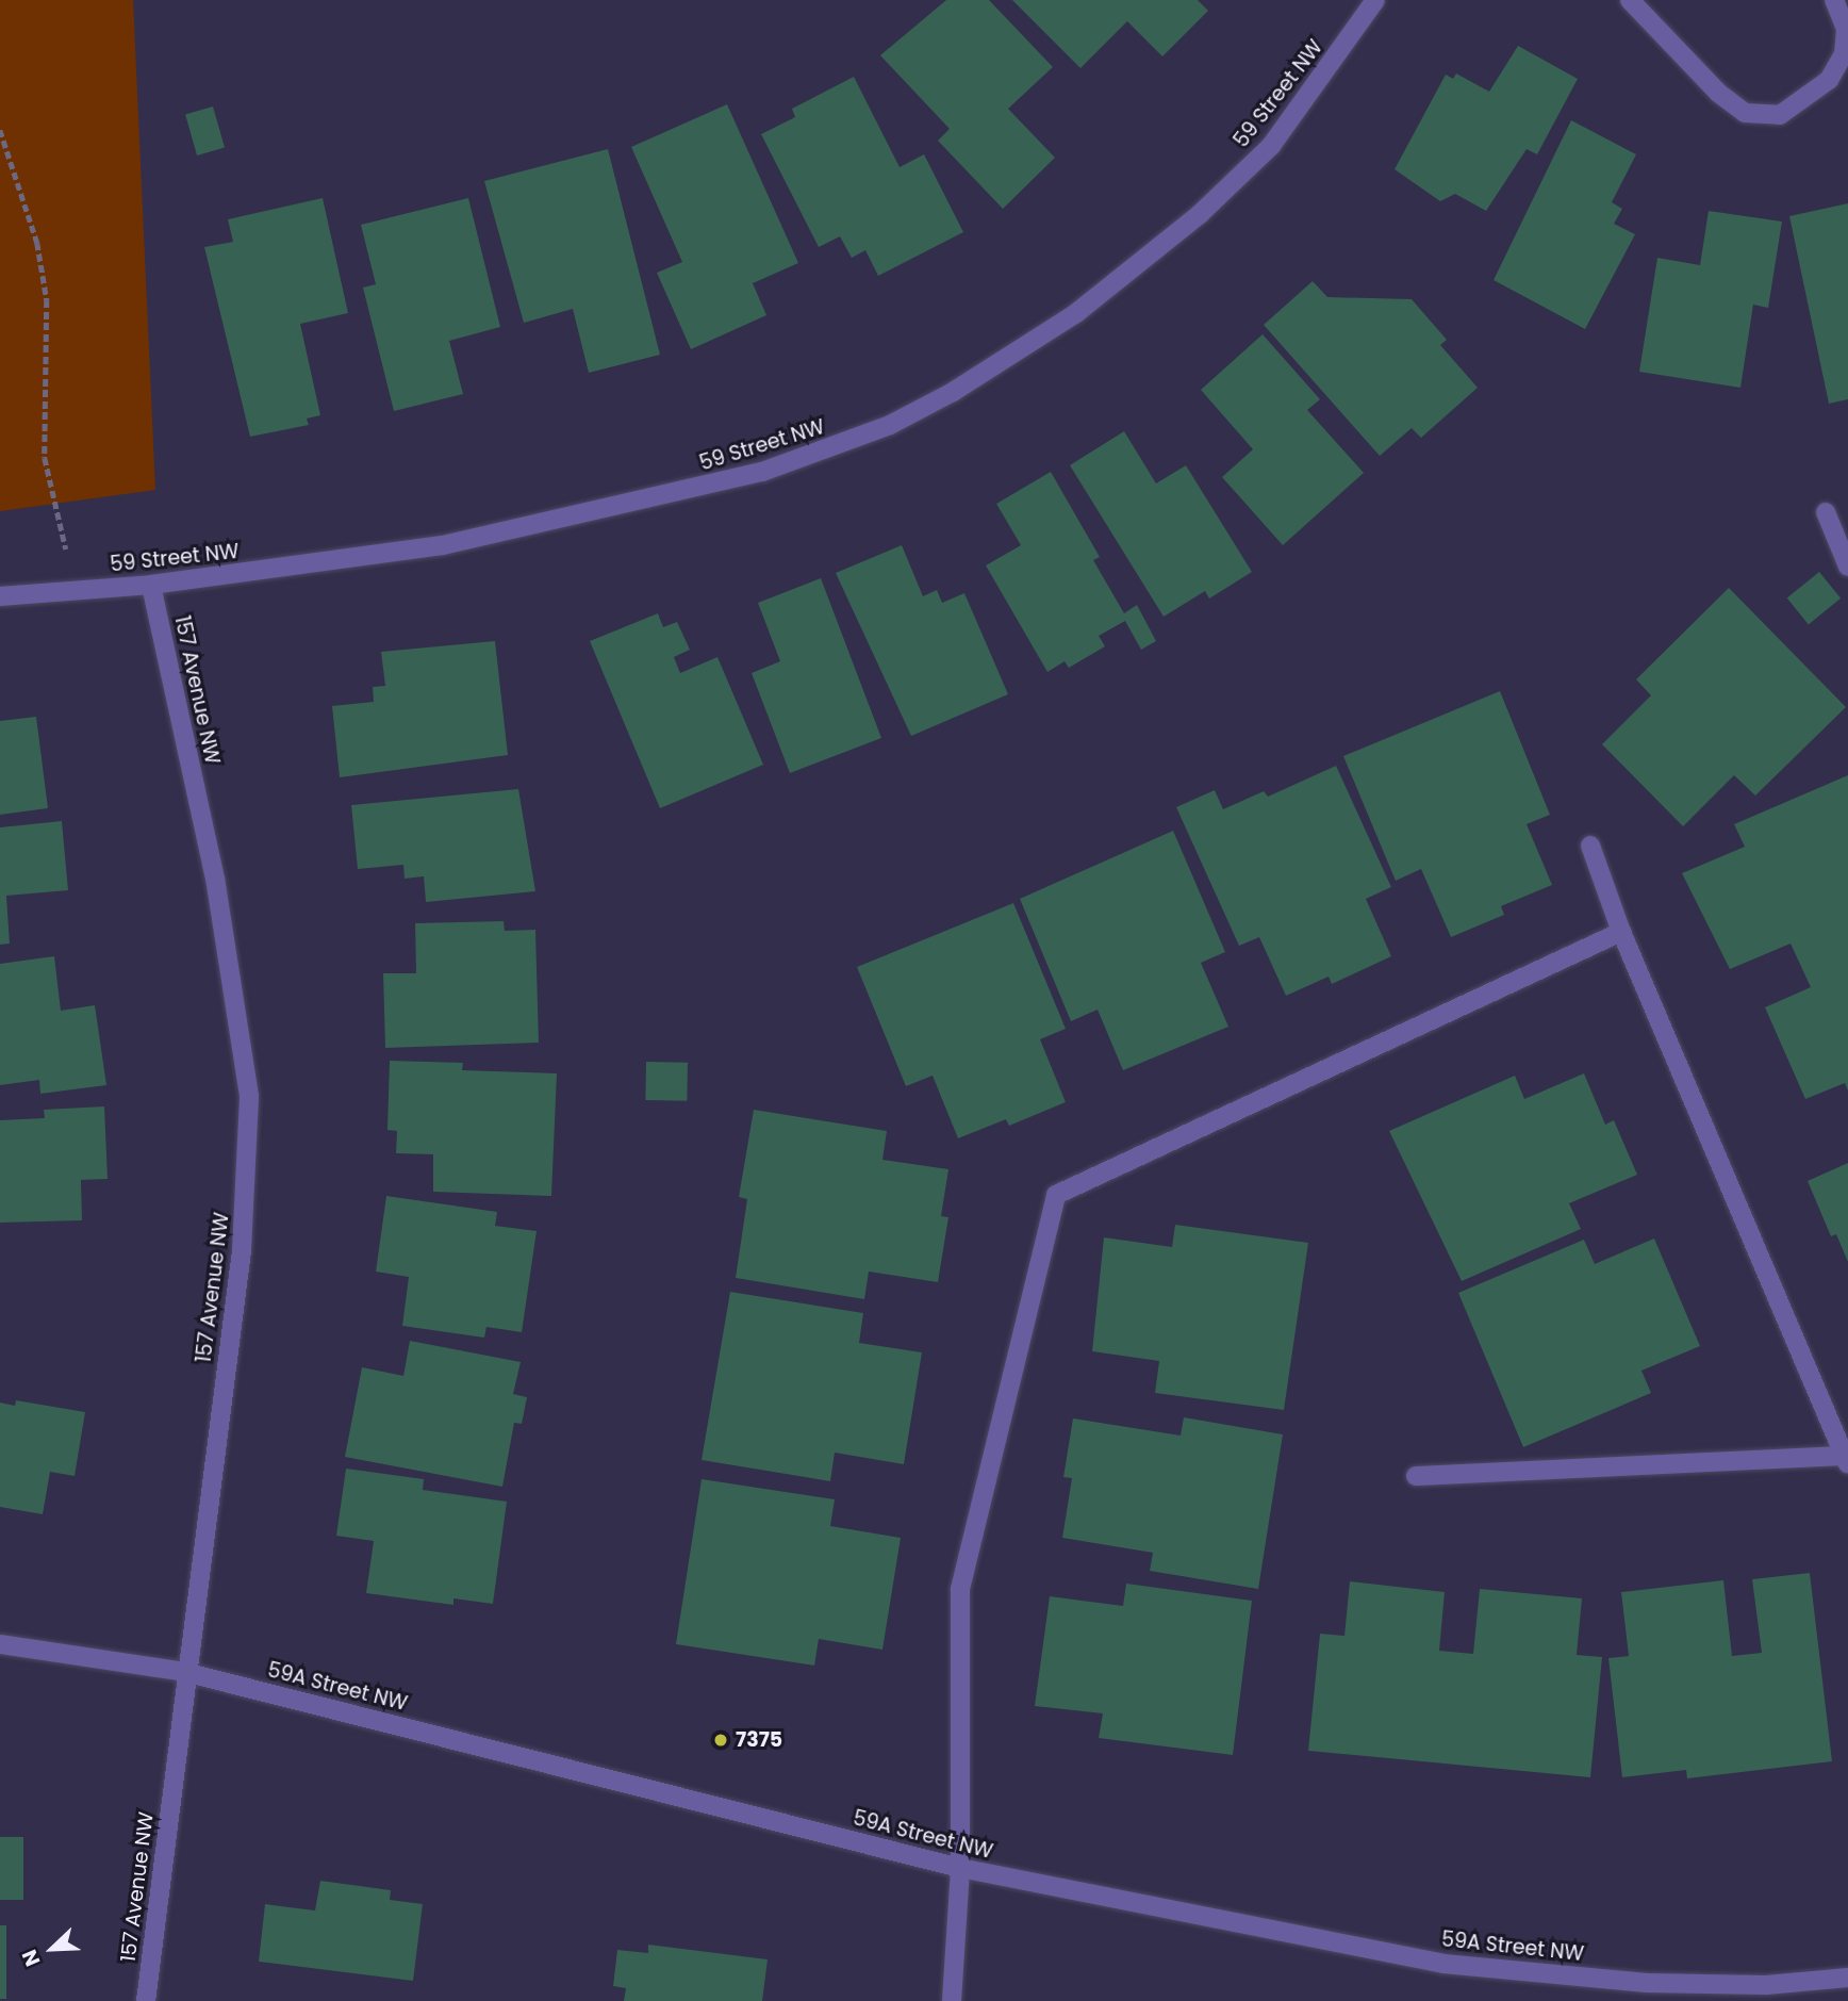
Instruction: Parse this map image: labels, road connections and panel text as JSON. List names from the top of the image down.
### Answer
{
  "streets": {
    "street": ["59 Street NW", "157 Avenue NW", "59A Street NW"]
  },
  "crossings": [
    ["59 Street NW", "157 Avenue NW"],
    ["157 Avenue NW", "59A Street NW"]
  ],
  "places": ["7375"],
  "north": "bottom left"
}
